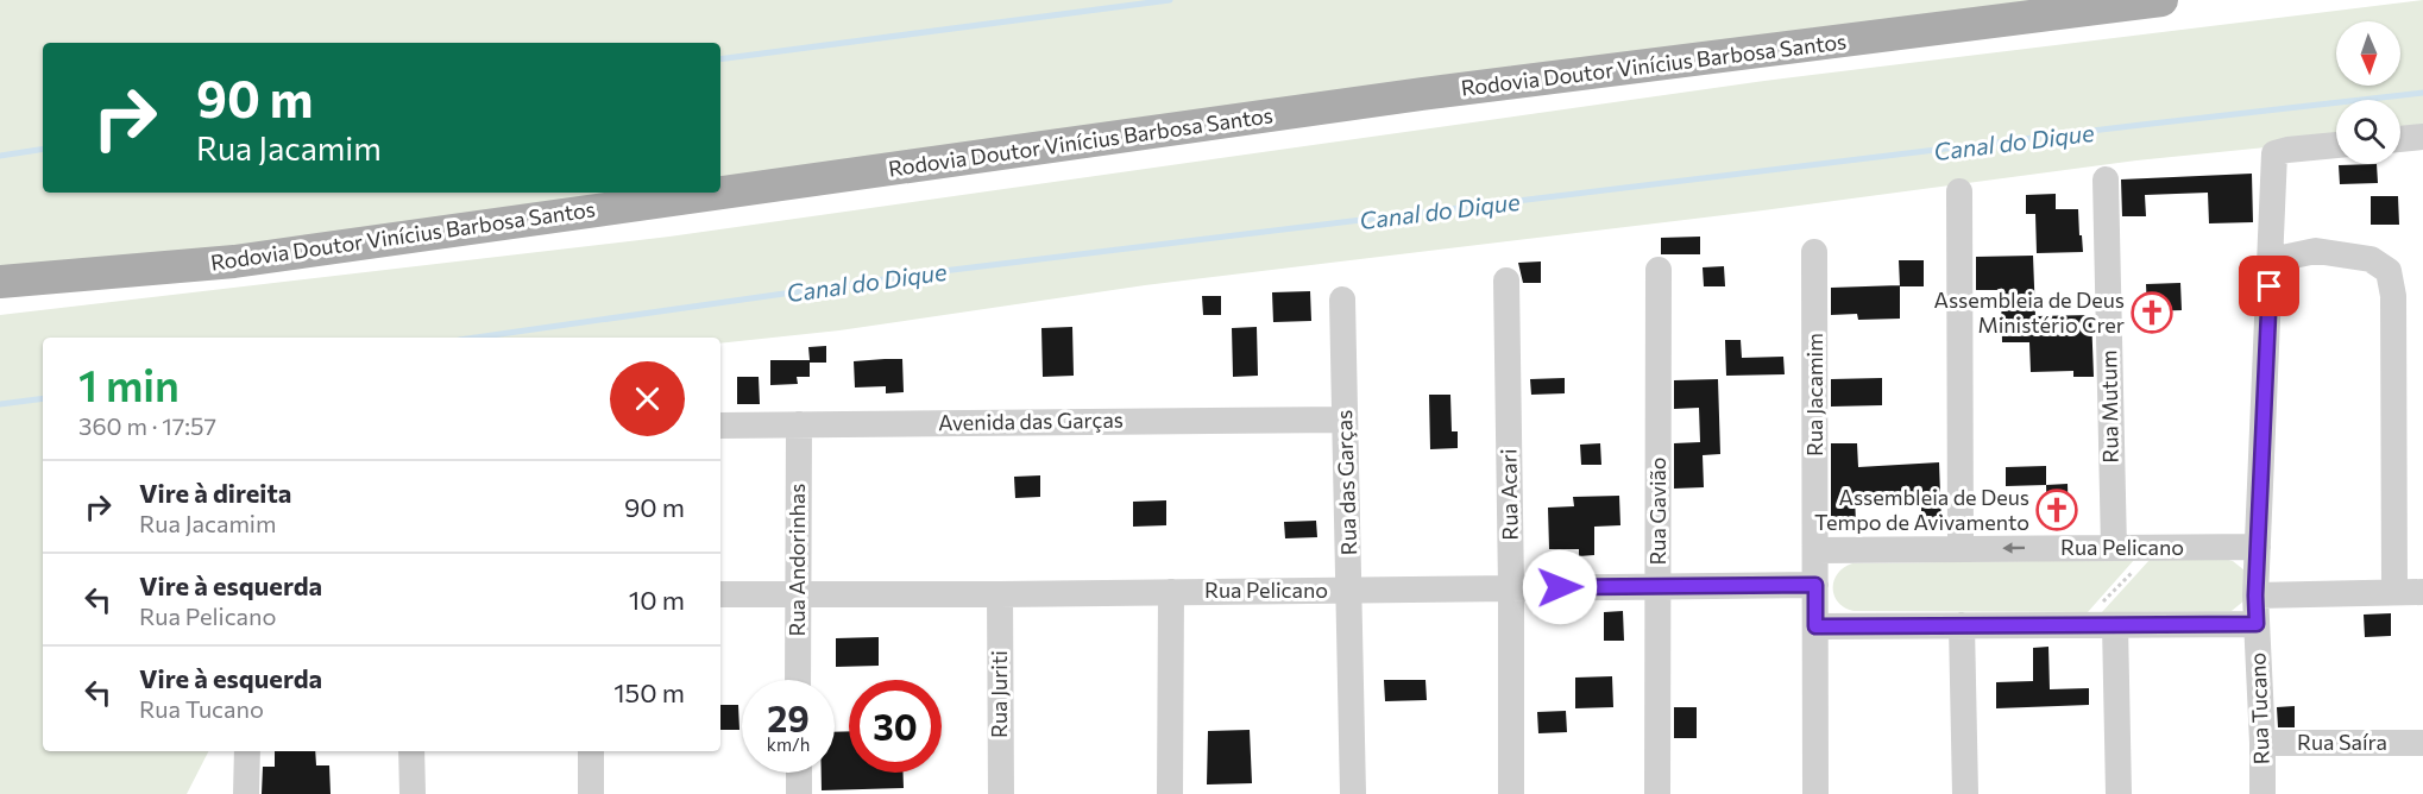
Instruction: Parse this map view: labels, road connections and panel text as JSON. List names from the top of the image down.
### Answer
{
  "streets": {
    "main road": ["Rodovia Doutor Vinícius Barbosa Santos"],
    "street": [
      "Rua Jacamim",
      "Rua Mutum",
      "Avenida das Garças",
      "Rua das Garças",
      "Rua Acari",
      "Rua Gavião",
      "Rua Pelicano",
      "Rua Andorinhas",
      "Rua Juriti",
      "Rua Tucano",
      "Rua Saíra"
    ]
  },
  "crossings": [
    ["Rua Jacamim", "Rua Pelicano"],
    ["Rua Mutum", "Rua Pelicano"],
    ["Avenida das Garças", "Rua das Garças"],
    ["Avenida das Garças", "Rua Andorinhas"],
    ["Rua das Garças", "Rua Pelicano"],
    ["Rua Acari", "Rua Pelicano"],
    ["Rua Gavião", "Rua Pelicano"],
    ["Rua Pelicano", "Rua Andorinhas"],
    ["Rua Pelicano", "Rua Juriti"],
    ["Rua Pelicano", "Rua Tucano"],
    ["Rua Tucano", "Rua Saíra"]
  ],
  "water": ["Canal do Dique"],
  "places": {
    "church": ["Assembleia de Deus Ministério Crer", "Assembleia de Deus Tempo de Avivamento"]
  },
  "north": "bottom",
  "page": {
    "turn": ["90 m", "Rua Jacamim"],
    "heading": ["1 min", "360 m · 17:57"],
    "list": [
      {
        "name": "Vire à direita",
        "note": "Rua Jacamim",
        "value": "90 m"
      },
      {
        "name": "Vire à esquerda",
        "note": "Rua Pelicano",
        "value": "10 m"
      },
      {
        "name": "Vire à esquerda",
        "note": "Rua Tucano",
        "value": "150 m"
      }
    ],
    "speed": "29 km/h",
    "limit": "30"
  }
}
